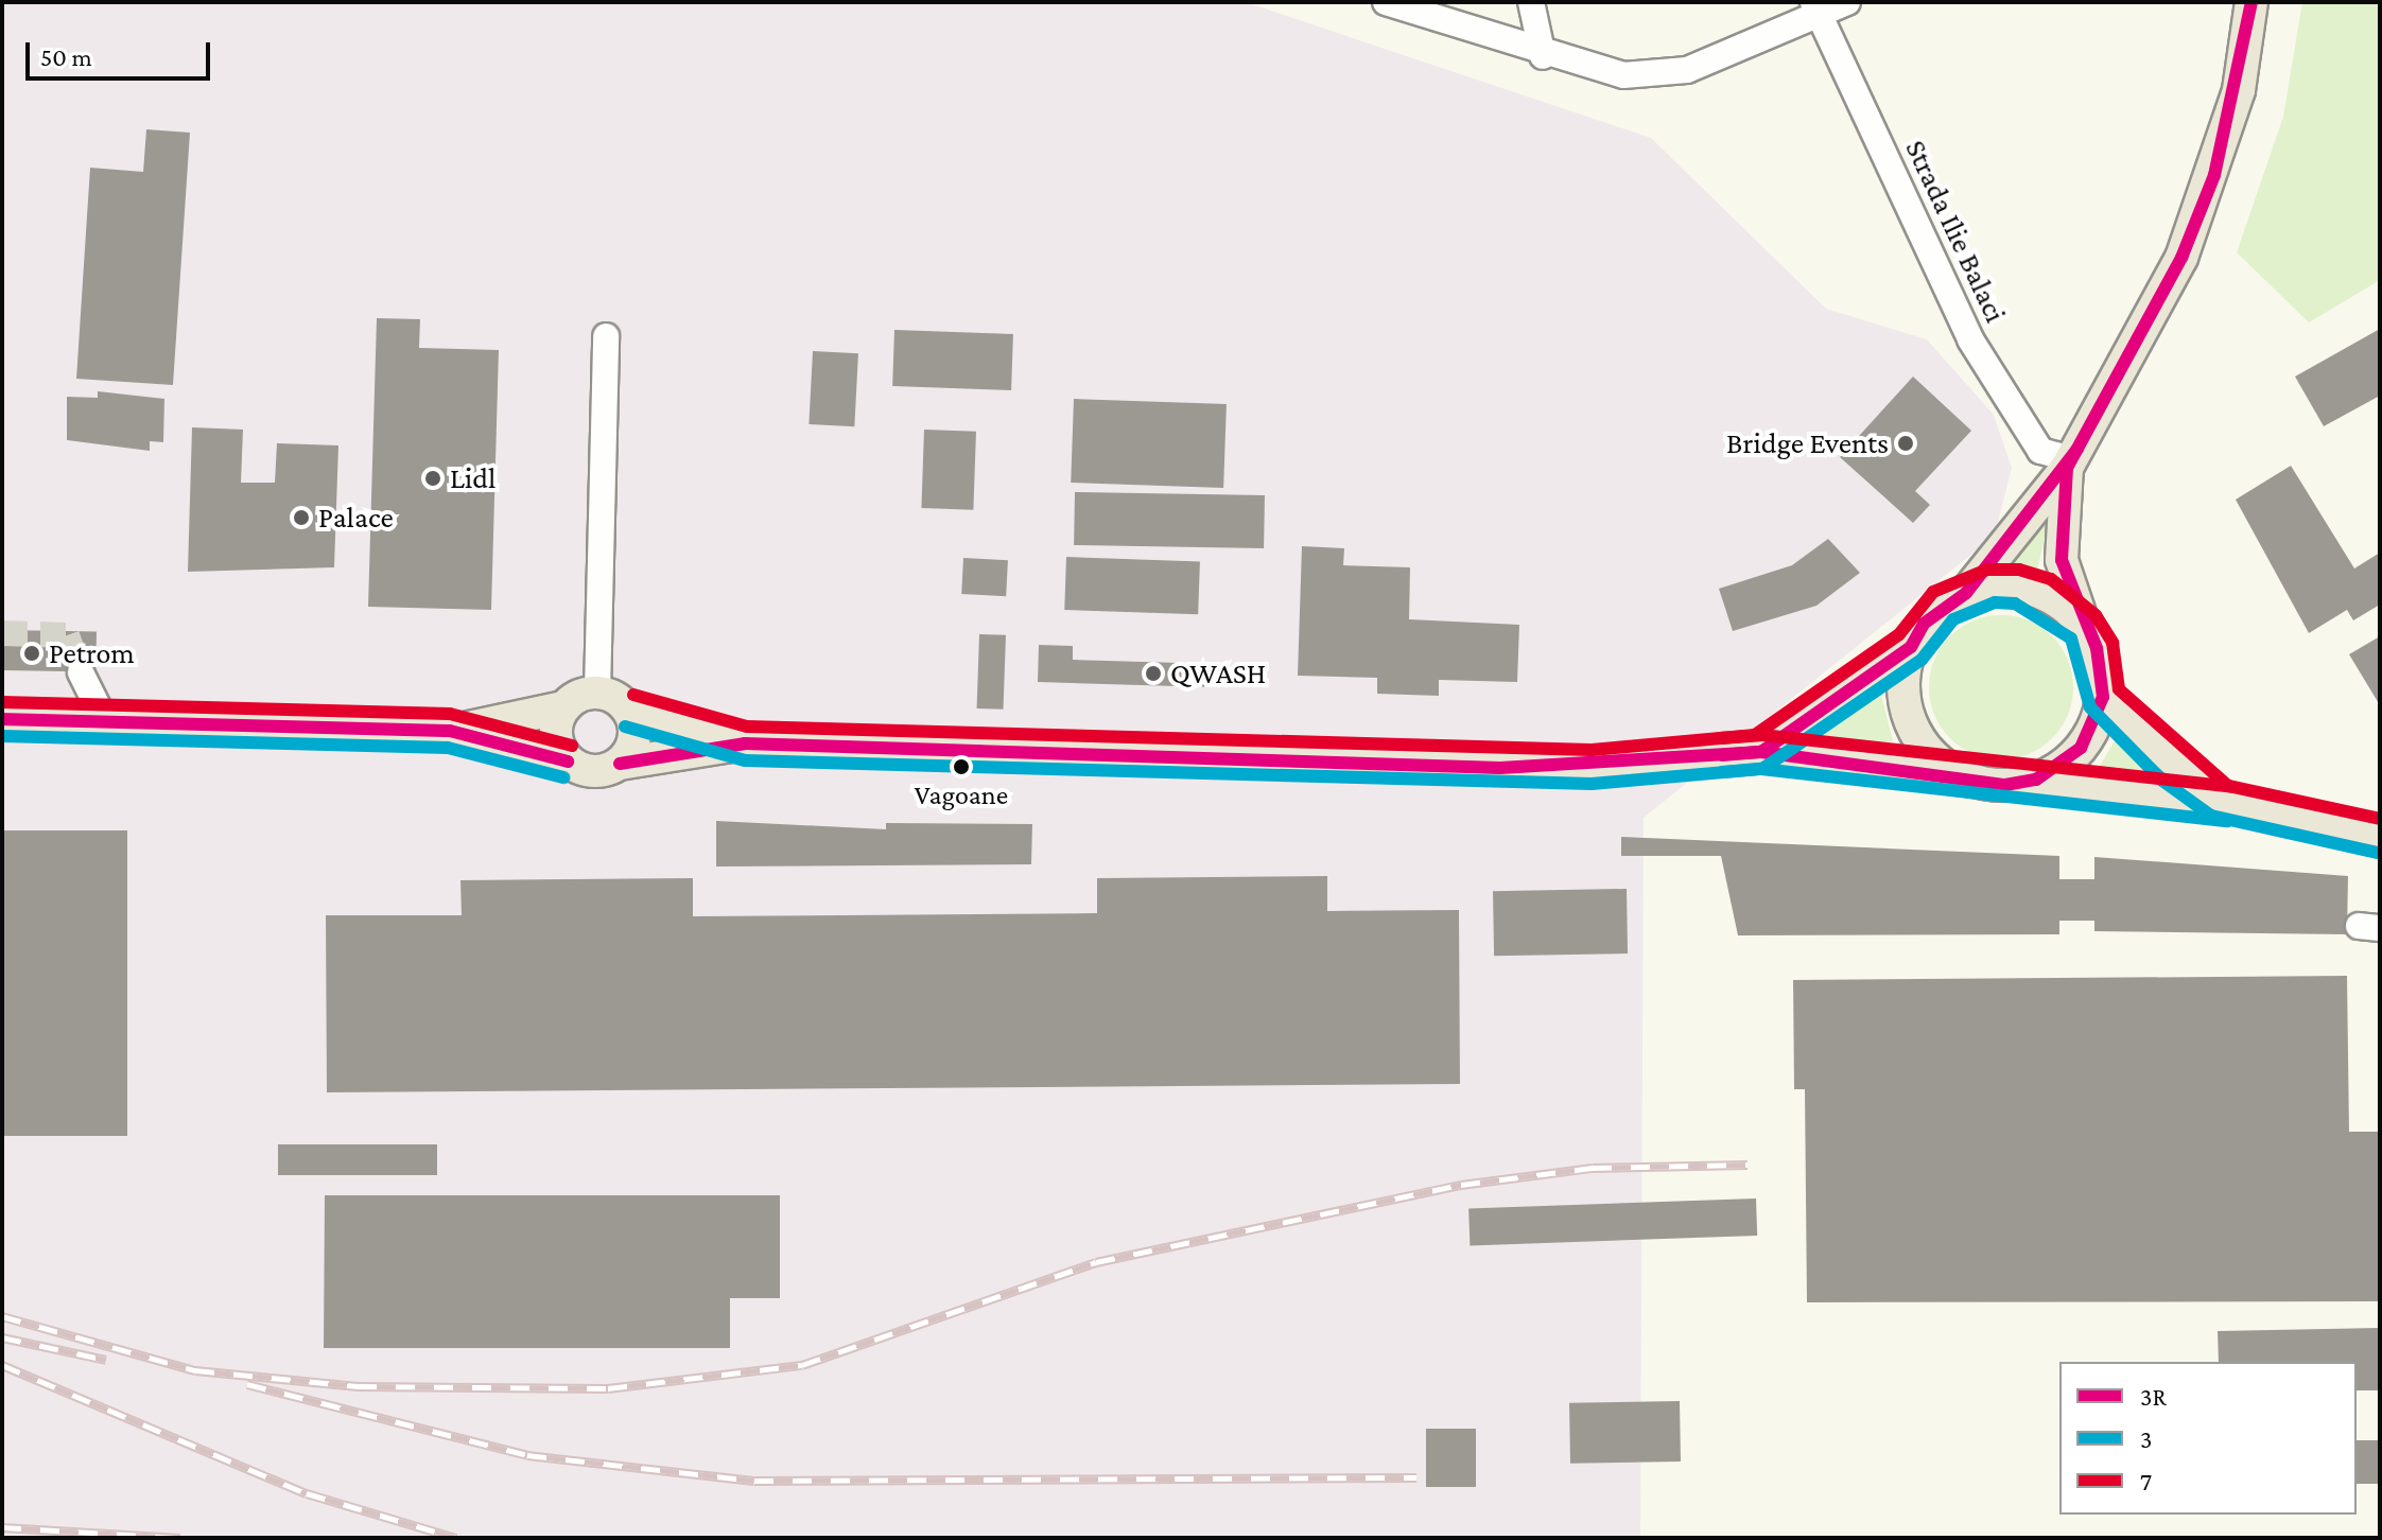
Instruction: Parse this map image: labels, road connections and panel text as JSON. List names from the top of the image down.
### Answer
{
  "streets": {
    "street": ["Strada Ilie Balaci"]
  },
  "places": [
    "Bridge Events",
    "Lidl",
    "Palace",
    "Petrom",
    "QWASH",
    "Vagoane"
  ],
  "lines": ["transit line 3R", "transit line 7", "transit line 3"],
  "legend": ["3R", "3", "7"],
  "scale_bar": "50 m"
}
